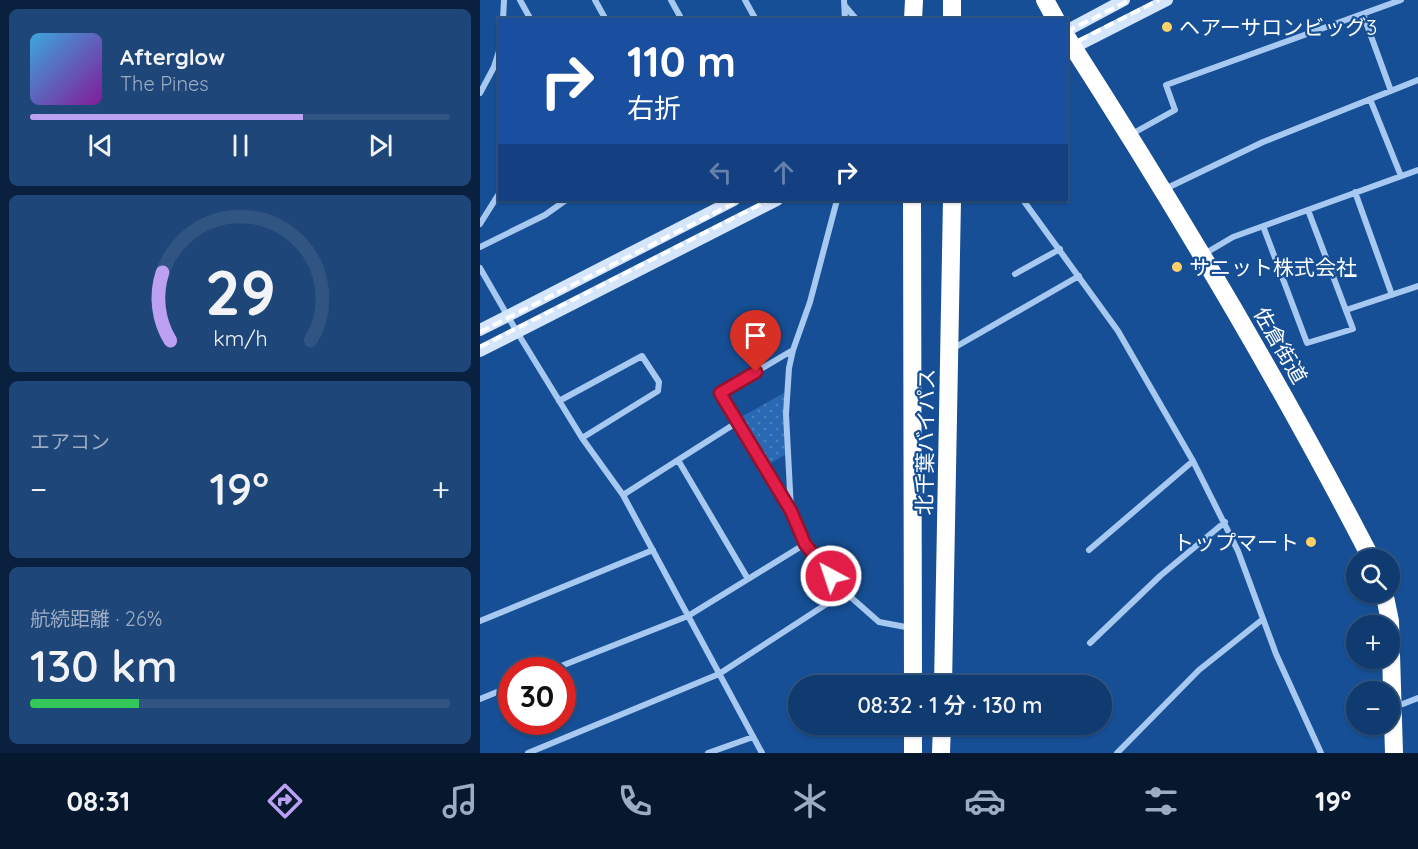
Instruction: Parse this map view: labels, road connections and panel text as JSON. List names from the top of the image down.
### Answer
{
  "streets": {
    "highway": ["佐倉街道", "北千葉バイパス"]
  },
  "places": ["ヘアーサロンビッグ3", "サニット株式会社", "トップマート"],
  "page": {
    "turn": ["110 m", "右折"],
    "song": ["Afterglow", "The Pines"],
    "tile": [
      "エアコン",
      ["航続距離 · 26%", "130 km"]
    ],
    "heat": ["−", "19°", "+"],
    "map_buttons": ["+", "−"],
    "limit": "30",
    "trip": "08:32 · 1 分 · 130 m",
    "tabs": ["08:31", "19°"],
    "gauge": ["29", "km/h"]
  }
}
